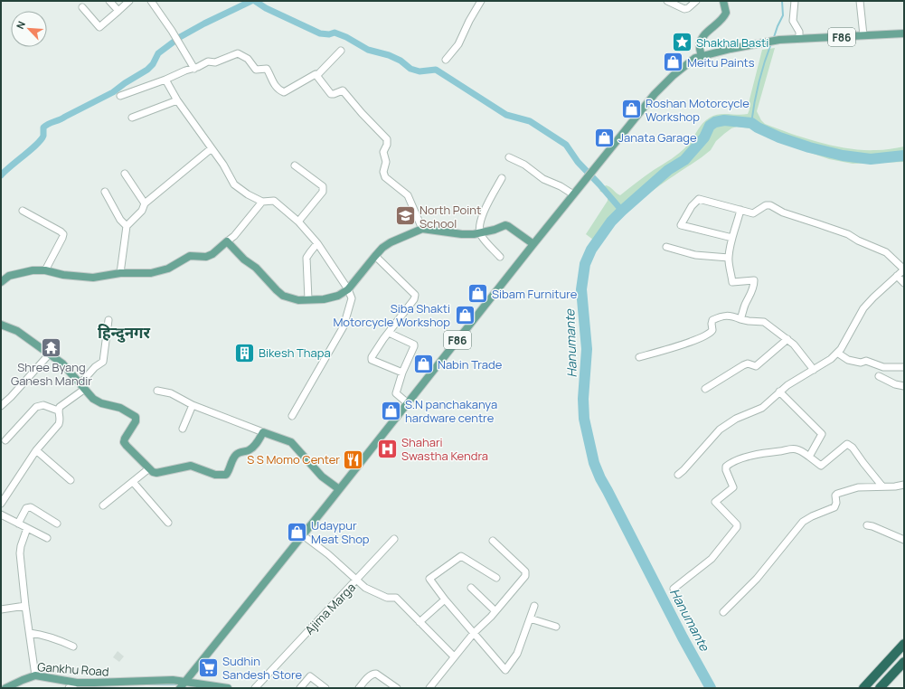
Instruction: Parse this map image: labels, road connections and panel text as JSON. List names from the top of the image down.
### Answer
{
  "streets": {
    "main road": ["F86", "Gankhu Road"],
    "street": ["Ajima Marga"]
  },
  "crossings": [
    ["F86", "Ajima Marga"],
    ["F86", "Gankhu Road"]
  ],
  "districts": ["हिन्दुनगर"],
  "water": ["Hanumante"],
  "places": {
    "place": ["Shakhal Basti"],
    "shop": [
      "Meitu Paints",
      "Roshan Motorcycle Workshop",
      "Janata Garage",
      "Sibam Furniture",
      "Siba Shakti Motorcycle Workshop",
      "Nabin Trade",
      "S.N panchakanya hardware centre",
      "Udaypur Meat Shop"
    ],
    "school or university": ["North Point School"],
    "temple": ["Shree Byang Ganesh Mandir"],
    "building": ["Bikesh Thapa"],
    "hospital": ["Shahari Swastha Kendra"],
    "restaurant": ["S S Momo Center"],
    "supermarket": ["Sudhin Sandesh Store"]
  },
  "north": "top left"
}
